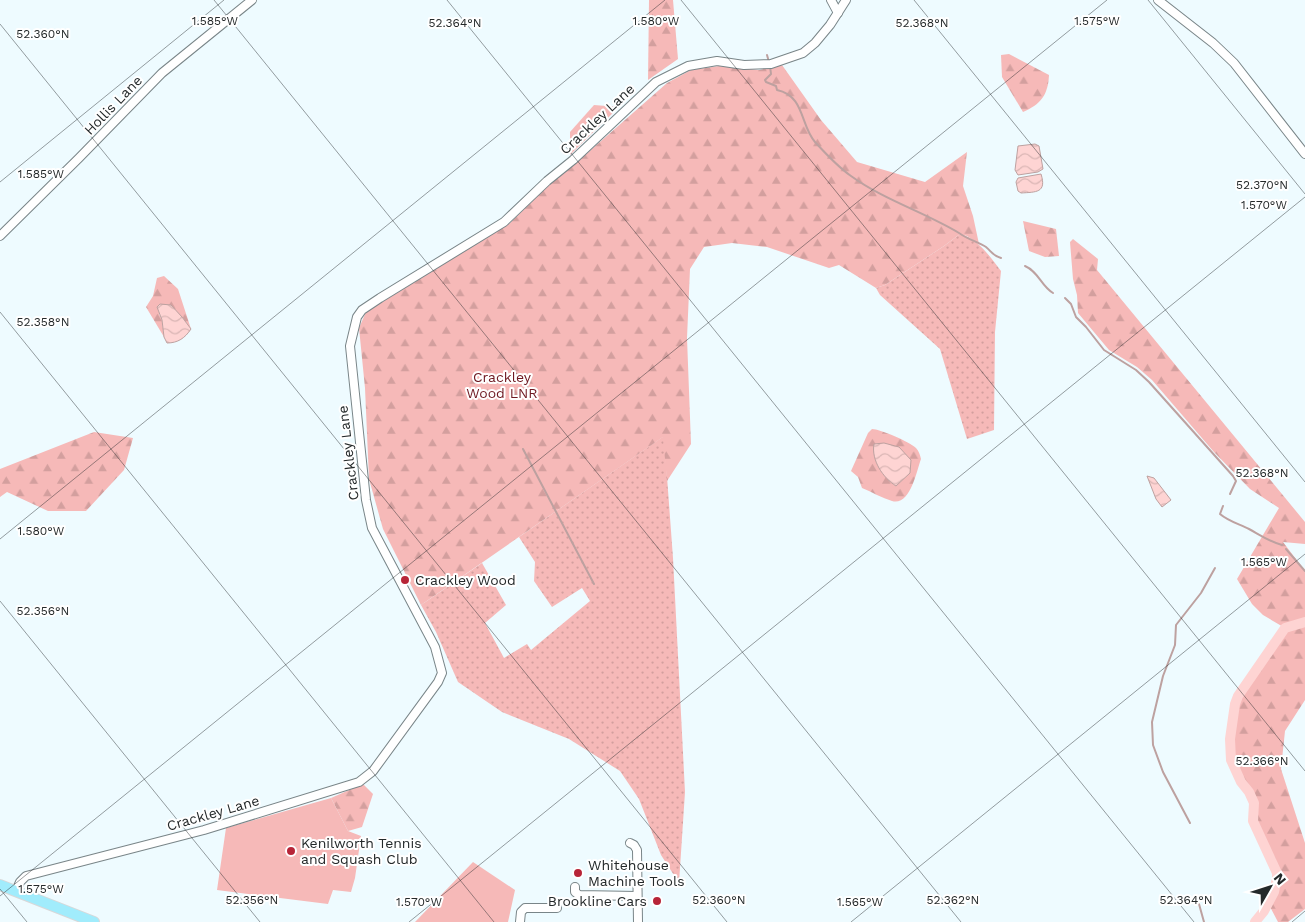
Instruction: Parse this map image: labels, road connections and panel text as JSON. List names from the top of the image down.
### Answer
{
  "streets": {
    "street": ["Hollis Lane", "Crackley Lane"]
  },
  "parks": ["Crackley Wood LNR"],
  "places": [
    "Crackley Wood",
    "Kenilworth Tennis and Squash Club",
    "Whitehouse Machine Tools",
    "Brookline Cars"
  ],
  "north": "top right",
  "coordinates": [
    "1.585°W",
    "1.580°W",
    "1.575°W",
    "52.364°N",
    "52.368°N",
    "52.360°N",
    "52.370°N",
    "1.570°W",
    "52.358°N",
    "1.565°W",
    "52.356°N",
    "52.366°N",
    "52.362°N"
  ]
}
